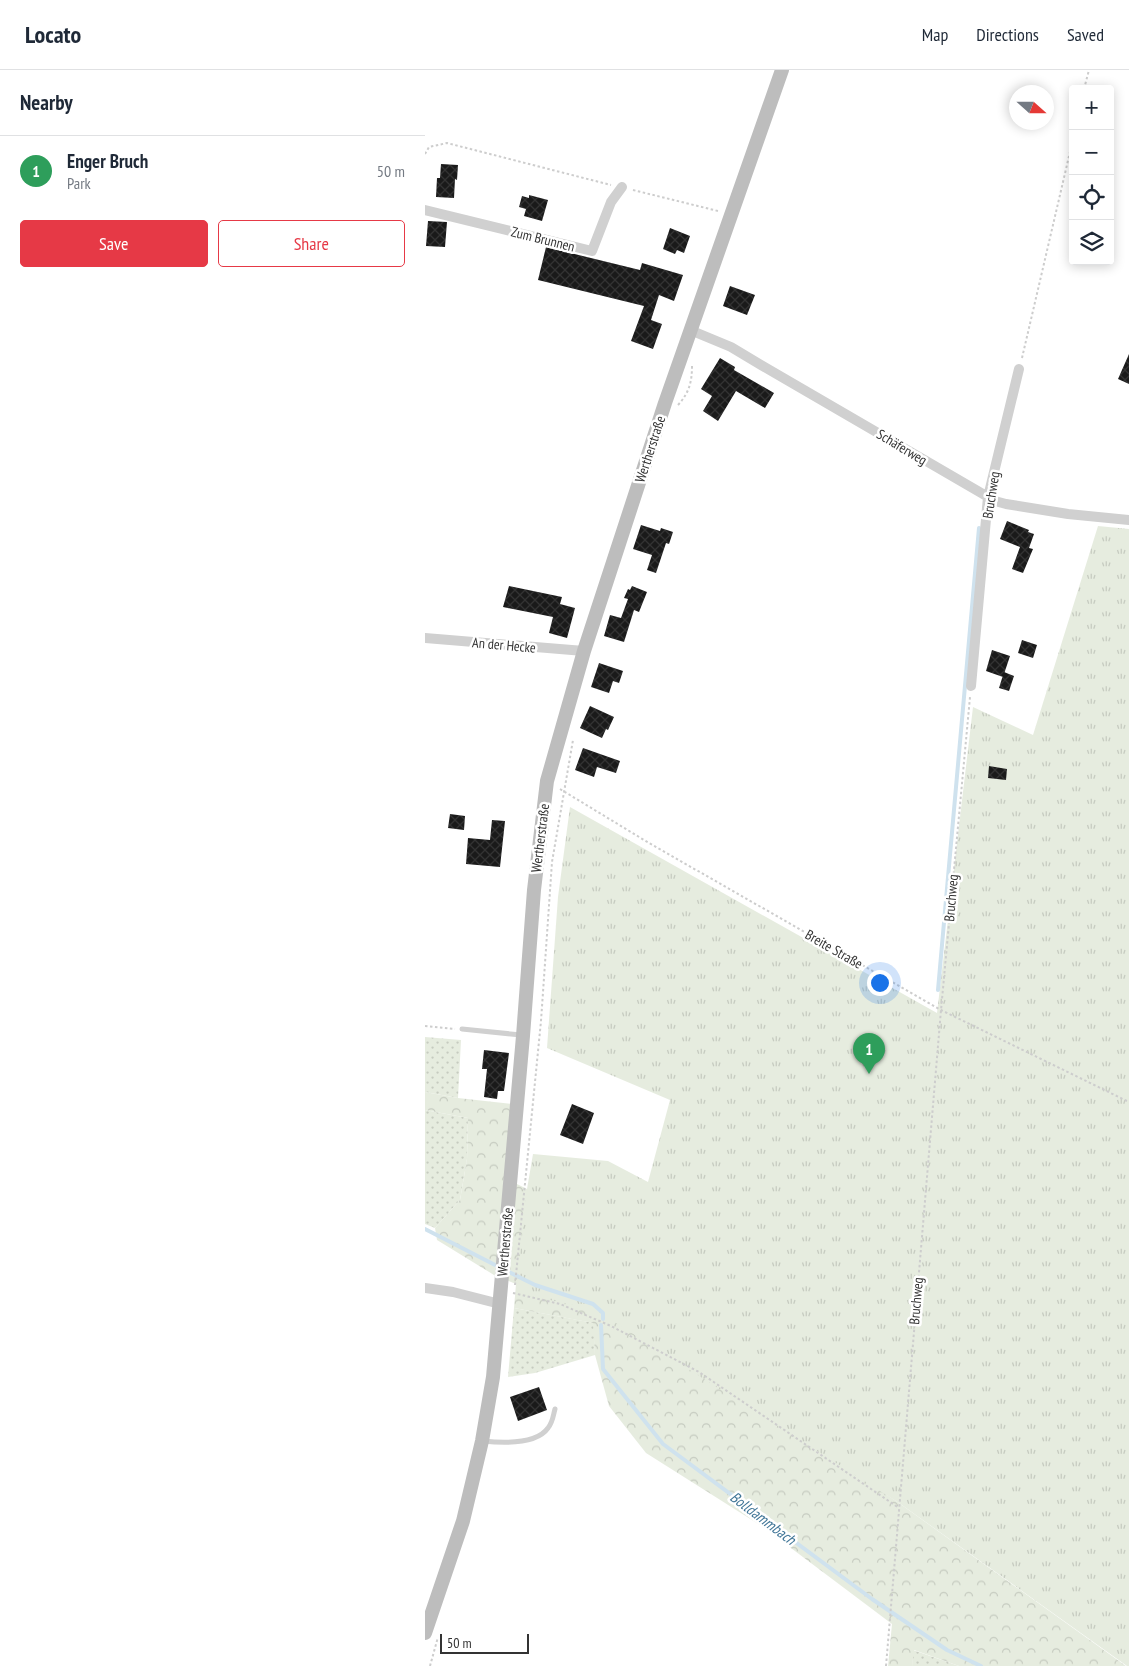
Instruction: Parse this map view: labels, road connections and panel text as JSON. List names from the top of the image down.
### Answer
{
  "streets": {
    "main road": ["Wertherstraße"],
    "street": [
      "Zum Brunnen",
      "Schäferweg",
      "Bruchweg",
      "An der Hecke"
    ],
    "path": ["Breite Straße"]
  },
  "crossings": [
    ["Schäferweg", "Wertherstraße"],
    ["Schäferweg", "Bruchweg"],
    ["Wertherstraße", "An der Hecke"],
    ["Wertherstraße", "Breite Straße"],
    ["Bruchweg", "Breite Straße"]
  ],
  "water": ["Bolldammbach"],
  "scale_bar": "50 m",
  "north": "right",
  "page": {
    "header": "Locato",
    "nav": ["Map", "Directions", "Saved"],
    "heading": "Nearby",
    "map_buttons": ["+", "−"],
    "list": [
      {
        "mark": "1",
        "name": "Enger Bruch",
        "note": "Park",
        "value": "50 m"
      }
    ],
    "buttons": ["Save", "Share"],
    "pins": "1",
    "scale": "50 m"
  }
}
